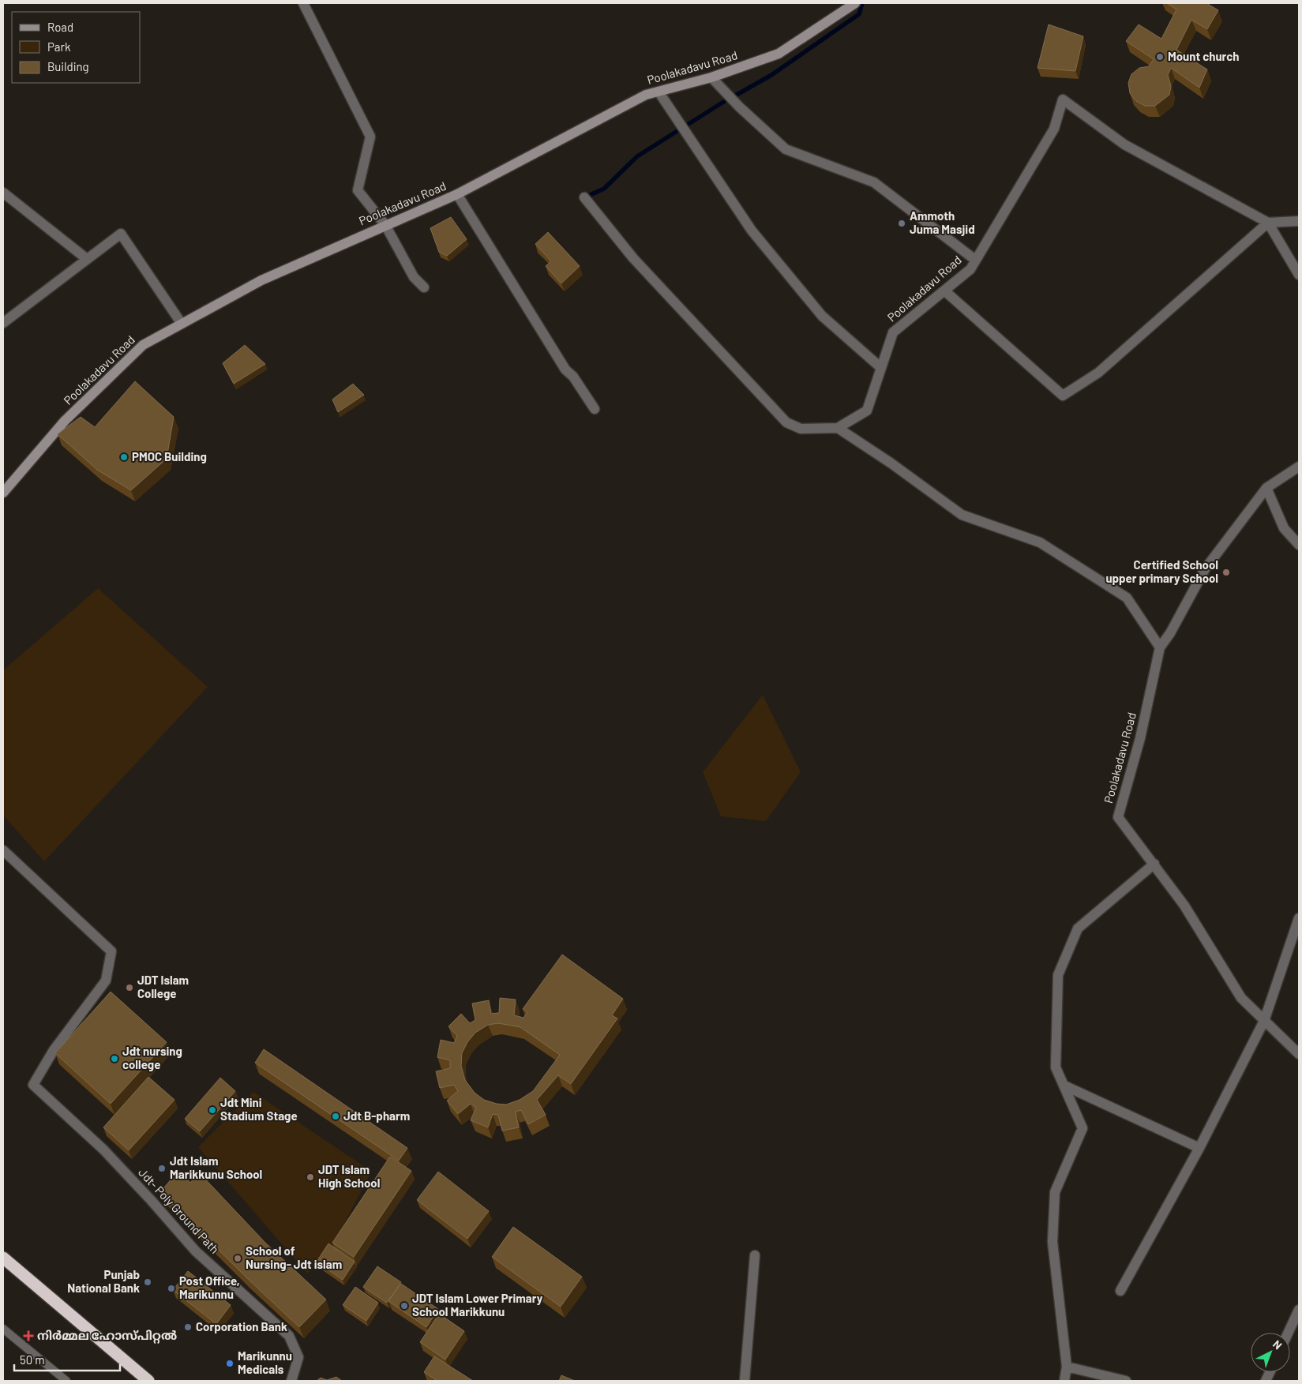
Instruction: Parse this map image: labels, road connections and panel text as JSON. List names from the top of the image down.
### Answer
{
  "streets": {
    "street": ["Poolakadavu Road", "Jdt- Poly Ground Path"]
  },
  "places": {
    "other": [
      "Mount church",
      "Ammoth Juma Masjid",
      "PMOC Building",
      "Certified School upper primary School",
      "JDT Islam College",
      "Jdt nursing college",
      "Jdt Mini Stadium Stage",
      "Jdt B-pharm",
      "Jdt Islam Marikkunu School",
      "JDT Islam High School",
      "School of Nursing- Jdt islam",
      "Punjab National Bank",
      "Post Office, Marikunnu",
      "JDT Islam Lower Primary School Marikkunu",
      "Corporation Bank",
      "Marikunnu Medicals"
    ],
    "health": ["നിർമ്മല ഹോസ്പിറ്റൽ"]
  },
  "legend": ["Road", "Park", "Building"],
  "scale_bar": "50 m",
  "north": "top right"
}
